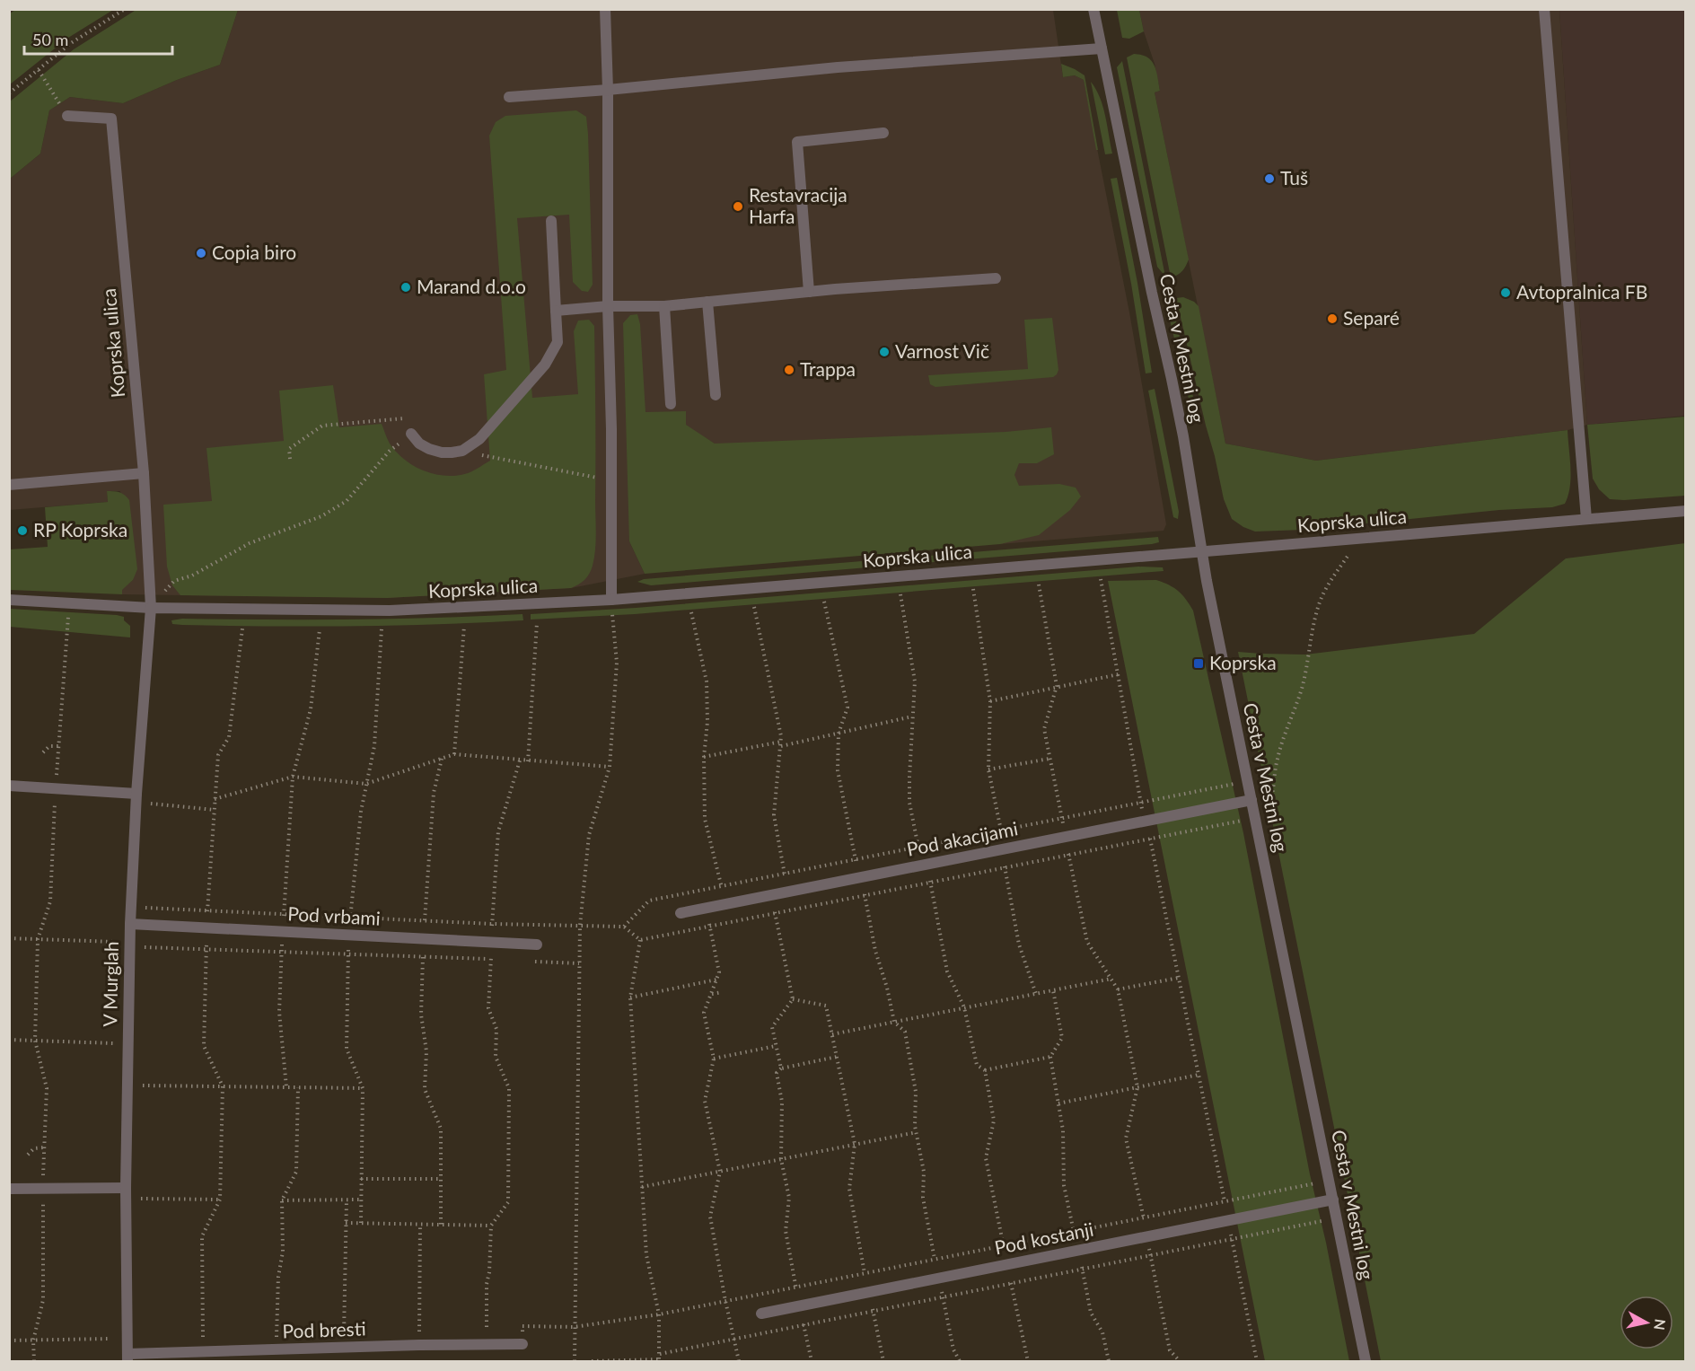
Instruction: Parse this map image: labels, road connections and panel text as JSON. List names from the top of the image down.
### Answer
{
  "streets": {
    "street": [
      "Koprska ulica",
      "Cesta v Mestni log",
      "Pod akacijami",
      "Pod vrbami",
      "V Murglah",
      "Pod kostanji",
      "Pod bresti"
    ]
  },
  "crossings": [
    ["Koprska ulica", "Cesta v Mestni log"],
    ["Koprska ulica", "V Murglah"],
    ["Cesta v Mestni log", "Pod akacijami"],
    ["Cesta v Mestni log", "Pod kostanji"],
    ["Pod vrbami", "V Murglah"],
    ["V Murglah", "Pod bresti"]
  ],
  "places": {
    "other": [
      "Tuš",
      "Restavracija Harfa",
      "Copia biro",
      "Marand d.o.o",
      "Avtopralnica FB",
      "Separé",
      "Varnost Vič",
      "Trappa",
      "RP Koprska"
    ],
    "transit": ["Koprska"]
  },
  "scale_bar": "50 m",
  "north": "right"
}
